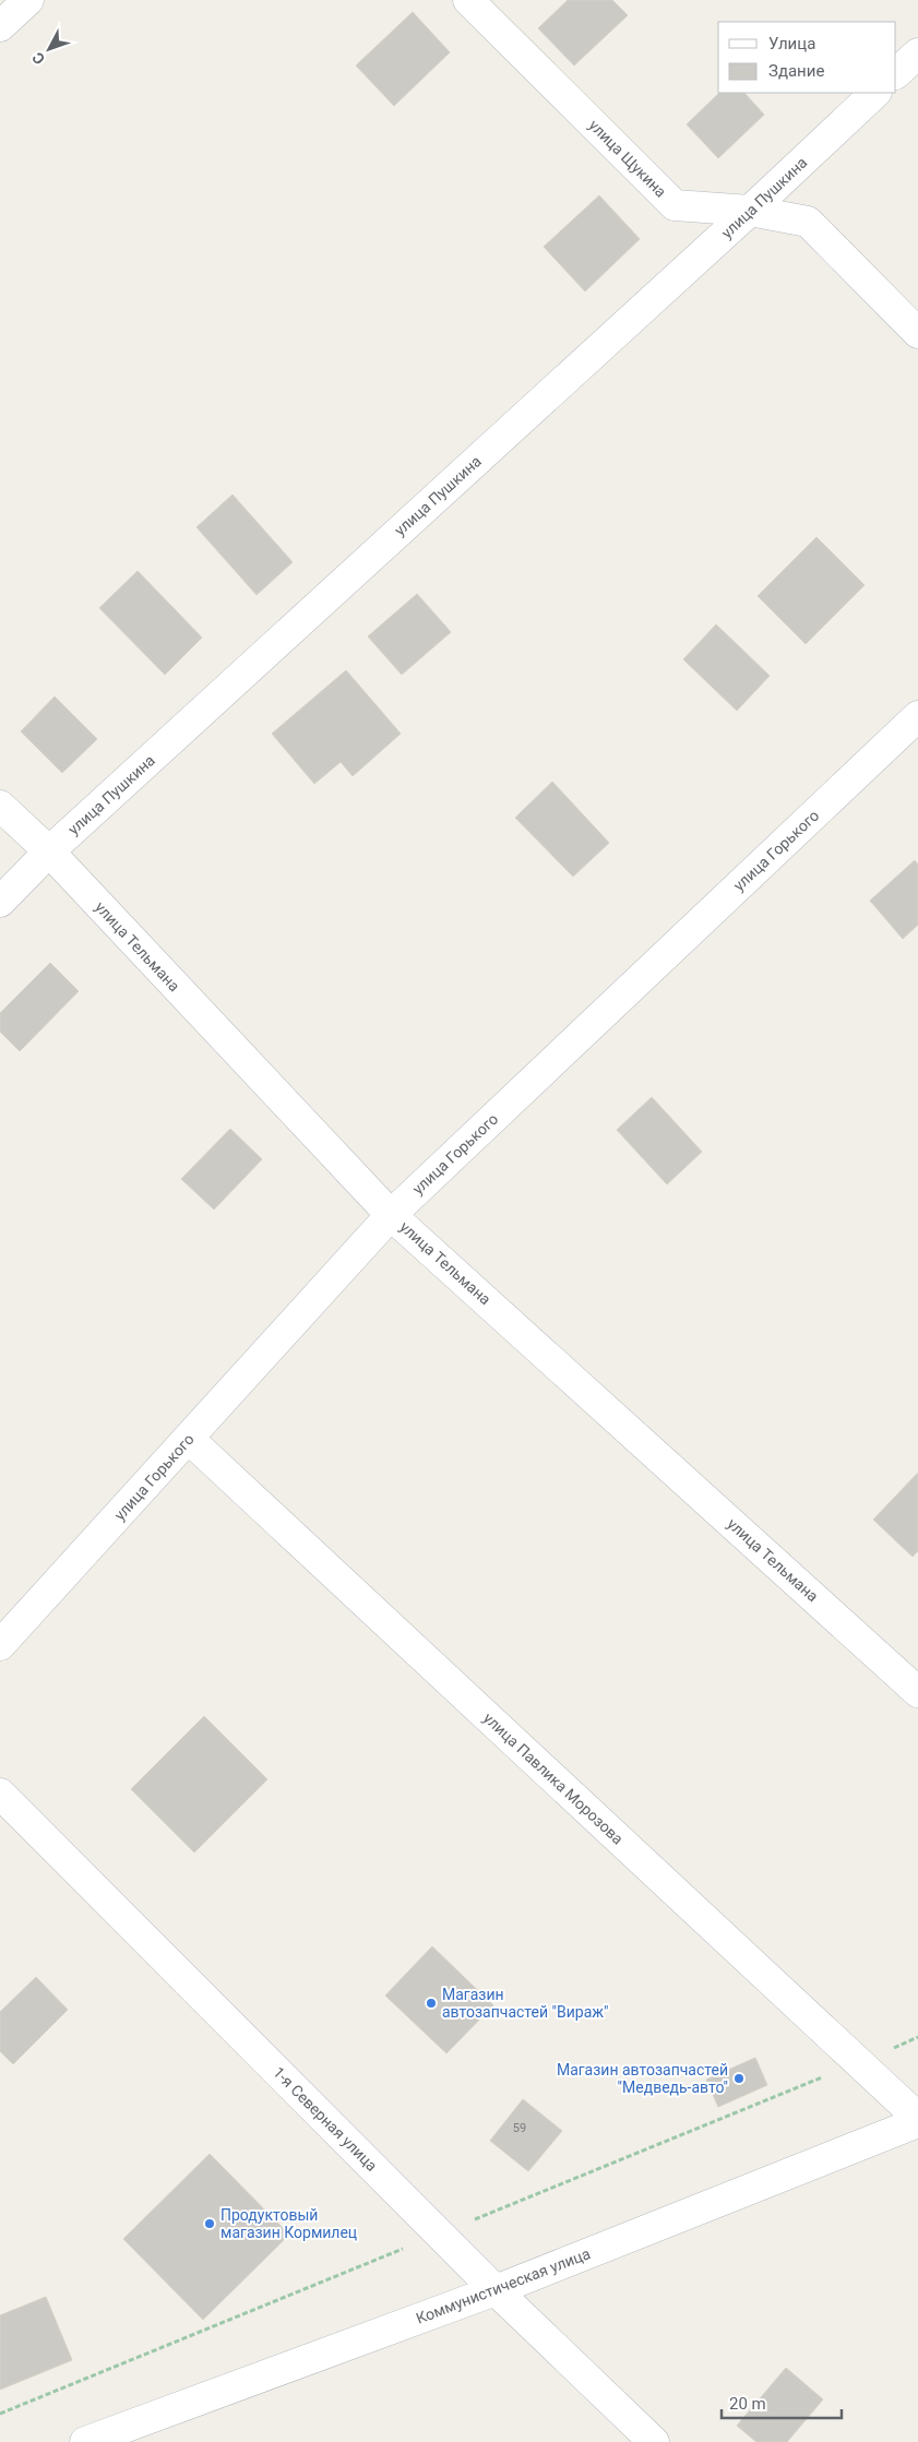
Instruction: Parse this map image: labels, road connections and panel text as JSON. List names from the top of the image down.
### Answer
{
  "streets": {
    "street": [
      "улица Щукина",
      "улица Пушкина",
      "улица Горького",
      "улица Тельмана",
      "улица Павлика Морозова",
      "1-я Северная улица",
      "Коммунистическая улица"
    ]
  },
  "crossings": [
    ["улица Щукина", "улица Пушкина"],
    ["улица Пушкина", "улица Тельмана"],
    ["улица Горького", "улица Тельмана"],
    ["улица Горького", "улица Павлика Морозова"],
    ["1-я Северная улица", "Коммунистическая улица"]
  ],
  "places": ["Магазин автозапчастей \"Вираж\"", "Магазин автозапчастей \"Медведь-авто\"", "Продуктовый магазин Кормилец"],
  "house_numbers": ["59"],
  "legend": ["Улица", "Здание"],
  "scale_bar": "20 m",
  "north": "bottom left"
}
